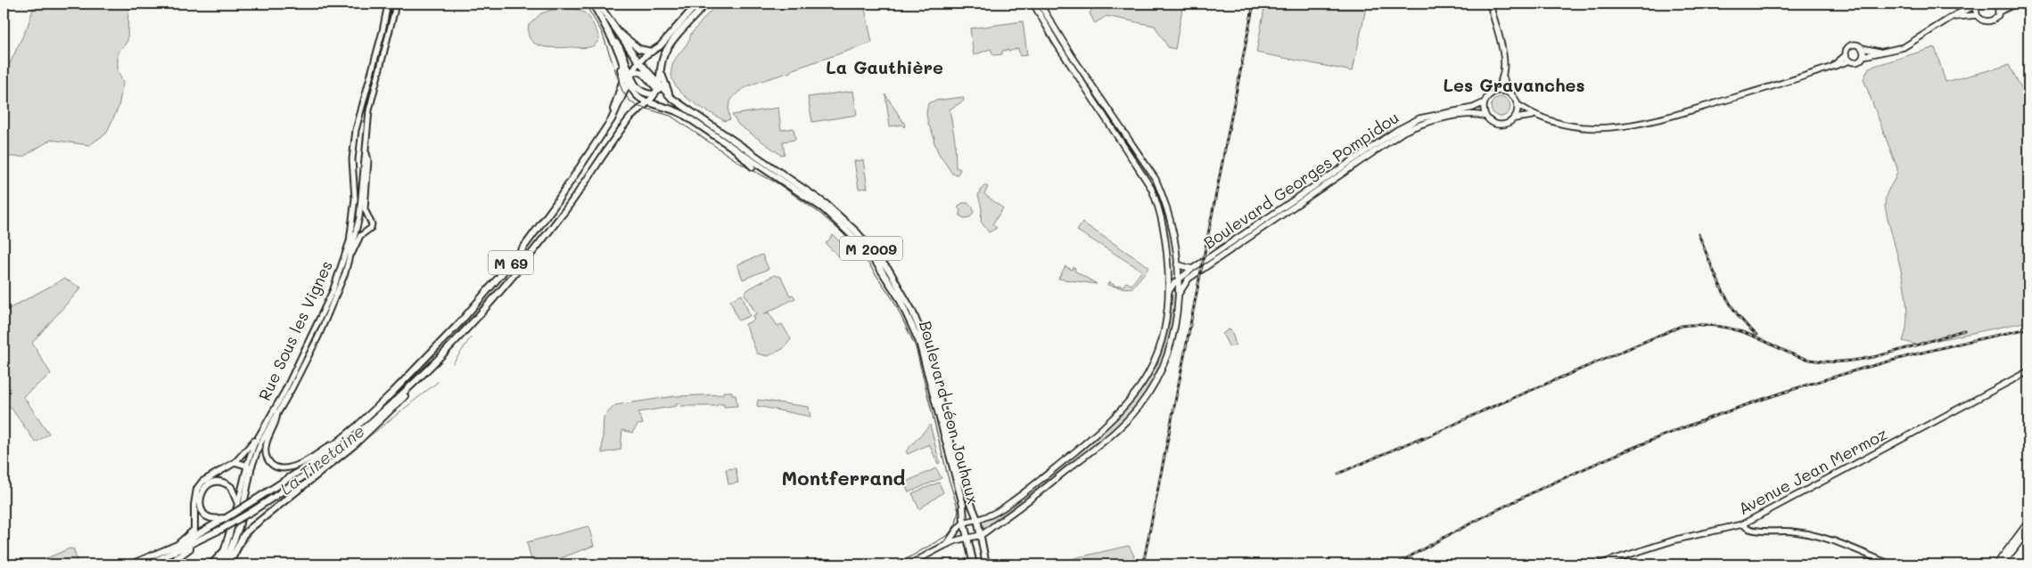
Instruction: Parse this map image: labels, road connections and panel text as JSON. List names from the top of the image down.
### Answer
{
  "streets": {
    "main road": [
      "Boulevard Georges Pompidou",
      "M 2009",
      "M 69",
      "Rue Sous les Vignes",
      "Boulevard Léon Jouhaux",
      "Avenue Jean Mermoz"
    ]
  },
  "crossings": [
    ["M 2009", "M 69"],
    ["M 2009", "Boulevard Léon Jouhaux"],
    ["M 69", "Boulevard Léon Jouhaux"]
  ],
  "districts": ["La Gauthière", "Les Gravanches", "Montferrand"],
  "water": ["La Tiretaine"]
}
